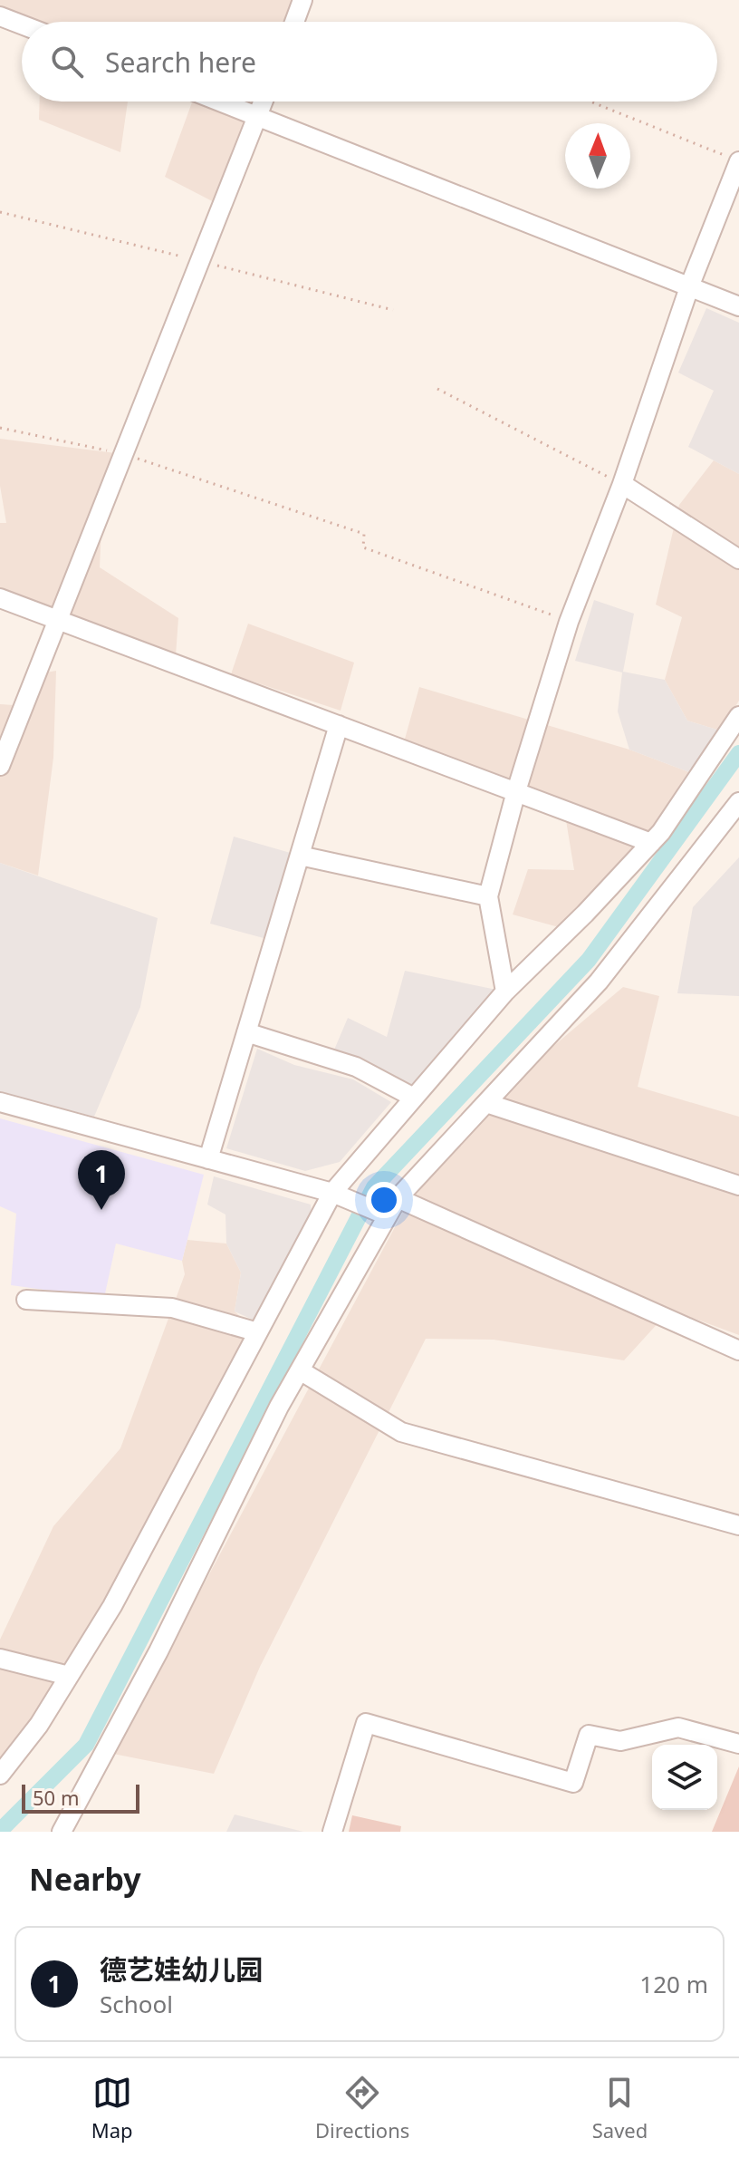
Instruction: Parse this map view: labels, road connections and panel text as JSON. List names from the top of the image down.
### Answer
{
  "scale_bar": "50 m",
  "north": "top",
  "page": {
    "search": "Search here",
    "pins": "1",
    "scale": "50 m",
    "heading": "Nearby",
    "list": [
      {
        "mark": "1",
        "name": "德艺娃幼儿园",
        "note": "School",
        "value": "120 m"
      }
    ],
    "nav": ["Map", "Directions", "Saved"]
  }
}
